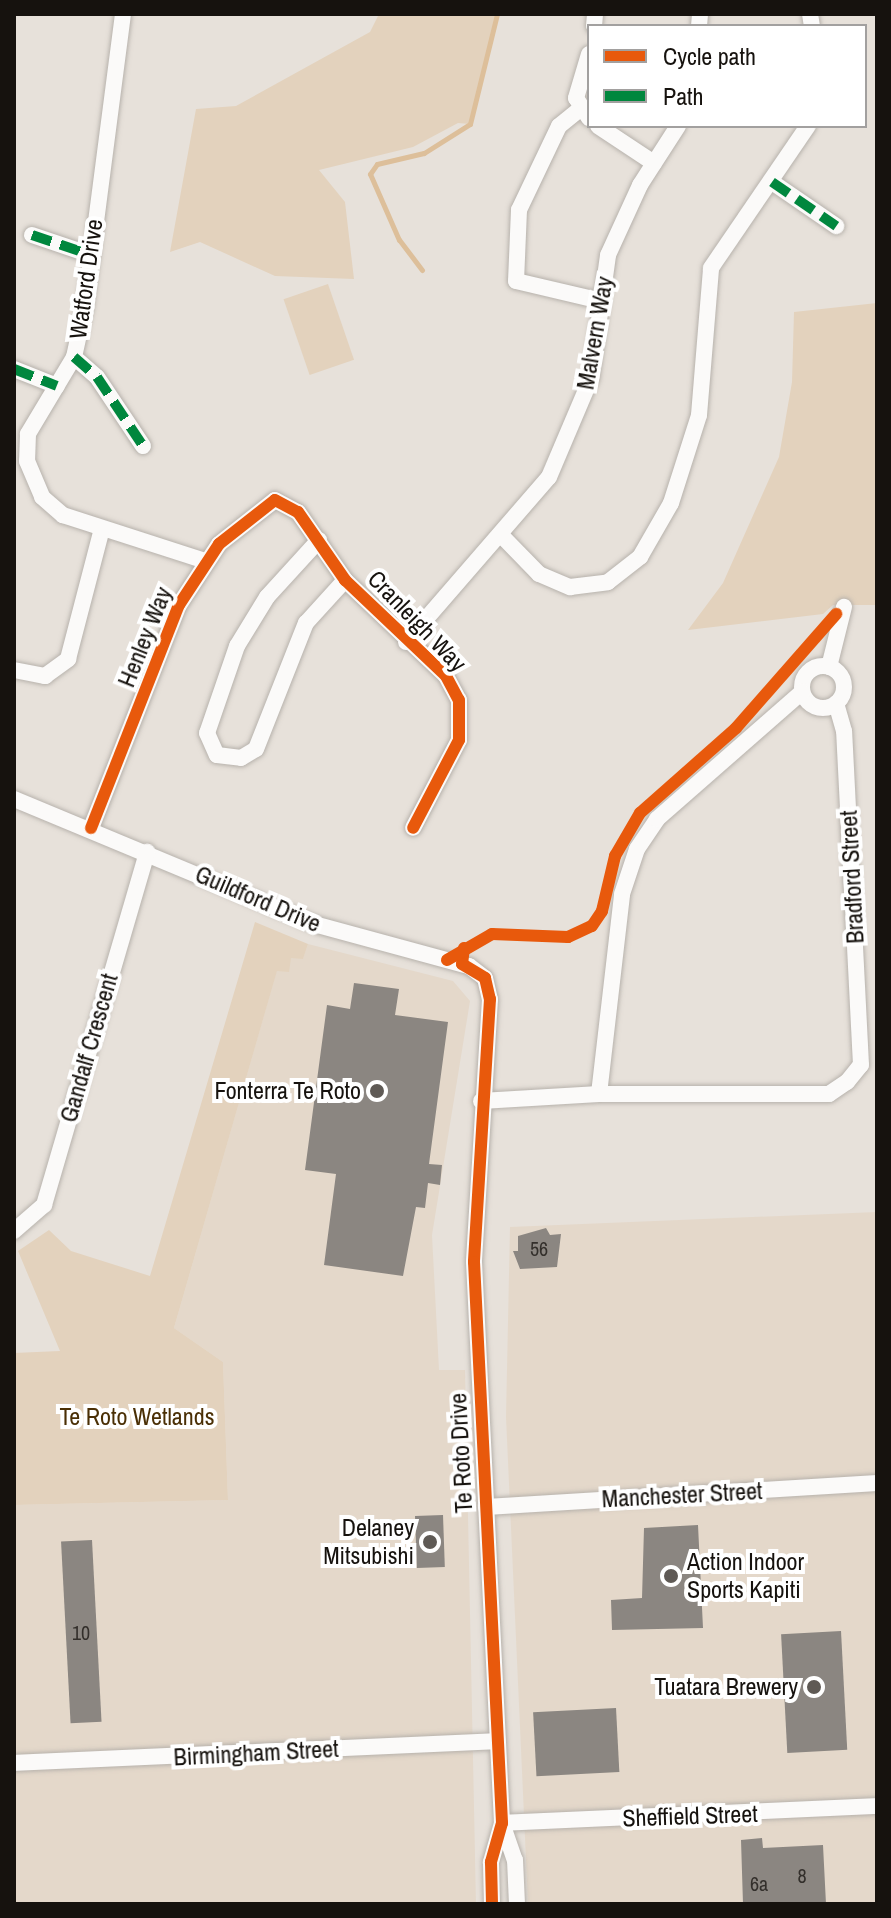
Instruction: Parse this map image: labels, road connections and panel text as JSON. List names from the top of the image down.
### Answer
{
  "streets": {
    "street": [
      "Watford Drive",
      "Malvern Way",
      "Cranleigh Way",
      "Henley Way",
      "Bradford Street",
      "Guildford Drive",
      "Gandalf Crescent",
      "Te Roto Drive",
      "Manchester Street",
      "Birmingham Street",
      "Sheffield Street"
    ]
  },
  "crossings": [
    ["Watford Drive", "Henley Way"],
    ["Malvern Way", "Cranleigh Way"],
    ["Cranleigh Way", "Henley Way"],
    ["Henley Way", "Guildford Drive"],
    ["Bradford Street", "Te Roto Drive"],
    ["Guildford Drive", "Gandalf Crescent"],
    ["Guildford Drive", "Te Roto Drive"],
    ["Te Roto Drive", "Manchester Street"],
    ["Te Roto Drive", "Birmingham Street"],
    ["Te Roto Drive", "Sheffield Street"]
  ],
  "parks": ["Te Roto Wetlands"],
  "places": [
    "Fonterra Te Roto",
    "Delaney Mitsubishi",
    "Action Indoor Sports Kapiti",
    "Tuatara Brewery"
  ],
  "house_numbers": [
    "56",
    "10",
    "8",
    "6a"
  ],
  "legend": ["Cycle path", "Path"]
}
